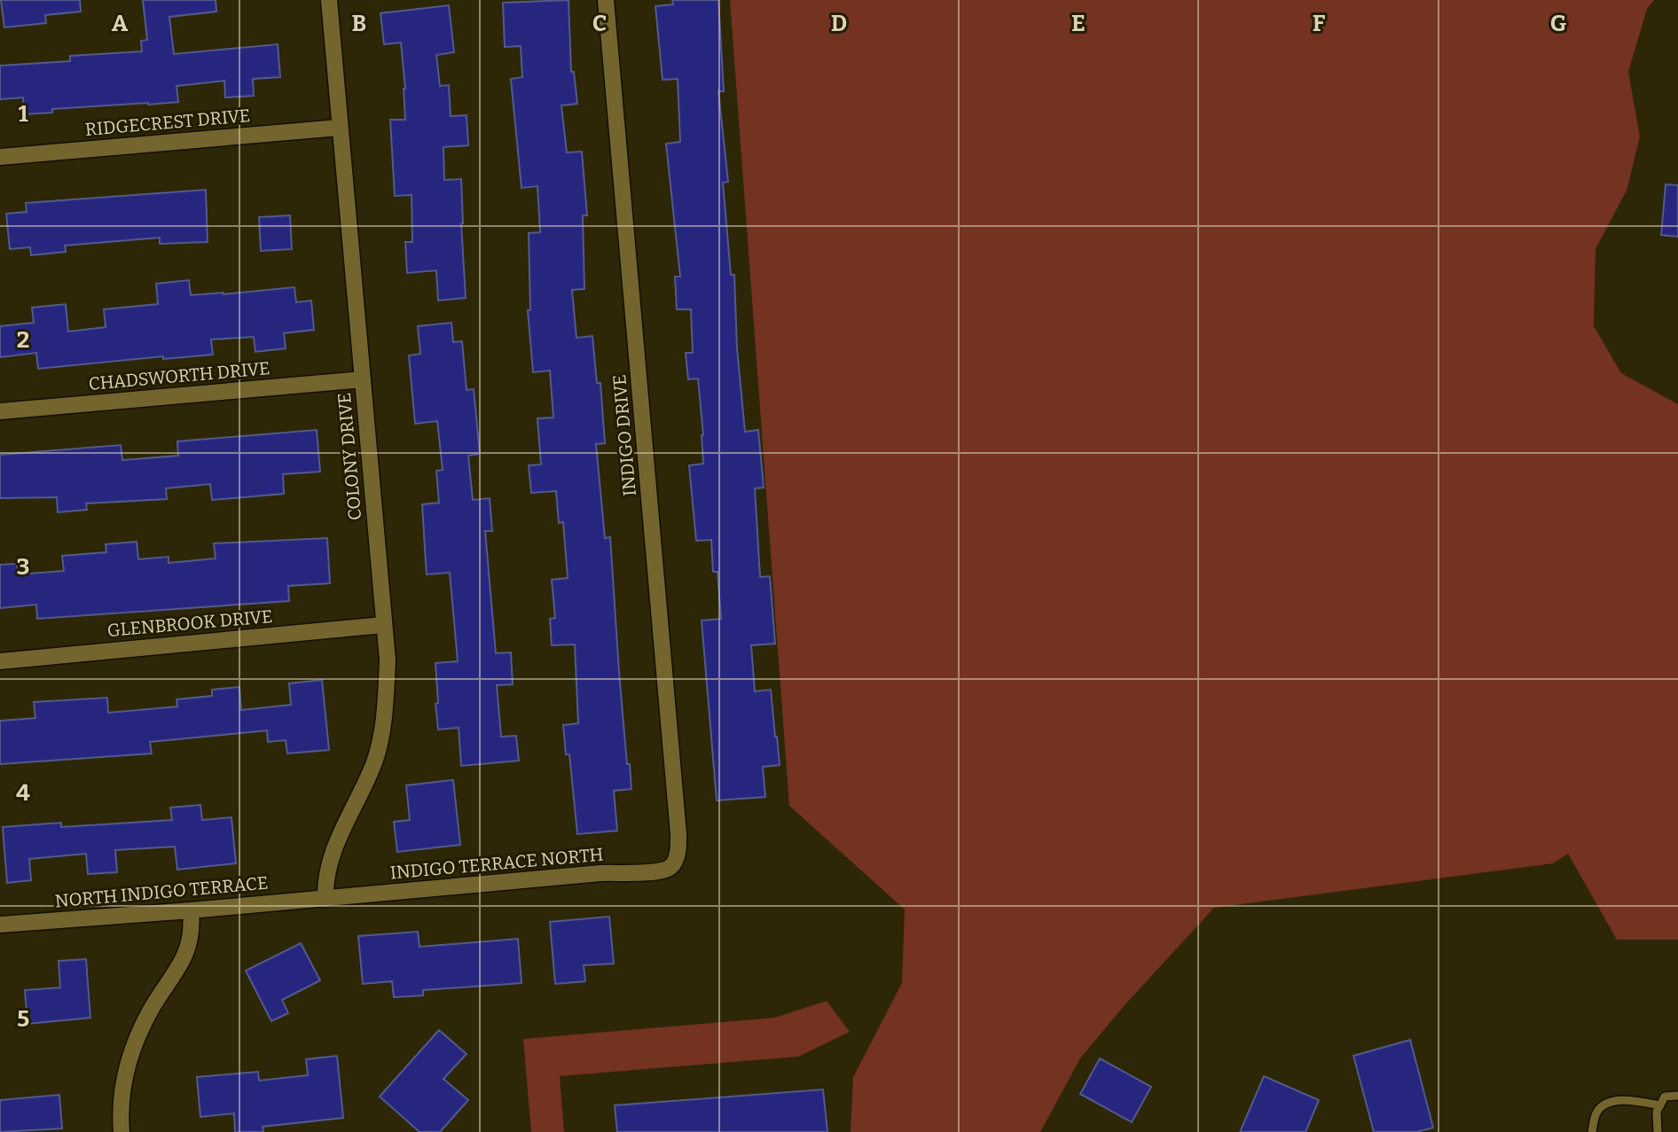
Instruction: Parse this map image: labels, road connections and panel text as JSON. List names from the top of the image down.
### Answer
{
  "streets": {
    "street": [
      "RIDGECREST DRIVE",
      "CHADSWORTH DRIVE",
      "INDIGO DRIVE",
      "COLONY DRIVE",
      "GLENBROOK DRIVE",
      "INDIGO TERRACE NORTH",
      "NORTH INDIGO TERRACE"
    ]
  },
  "crossings": [
    ["RIDGECREST DRIVE", "COLONY DRIVE"],
    ["CHADSWORTH DRIVE", "COLONY DRIVE"],
    ["INDIGO DRIVE", "INDIGO TERRACE NORTH"],
    ["COLONY DRIVE", "GLENBROOK DRIVE"],
    ["COLONY DRIVE", "INDIGO TERRACE NORTH"],
    ["COLONY DRIVE", "NORTH INDIGO TERRACE"],
    ["INDIGO TERRACE NORTH", "NORTH INDIGO TERRACE"]
  ],
  "grid": {
    "columns": [
      "A",
      "B",
      "C",
      "D",
      "E",
      "F",
      "G"
    ],
    "rows": [
      "1",
      "2",
      "3",
      "4",
      "5"
    ]
  }
}
